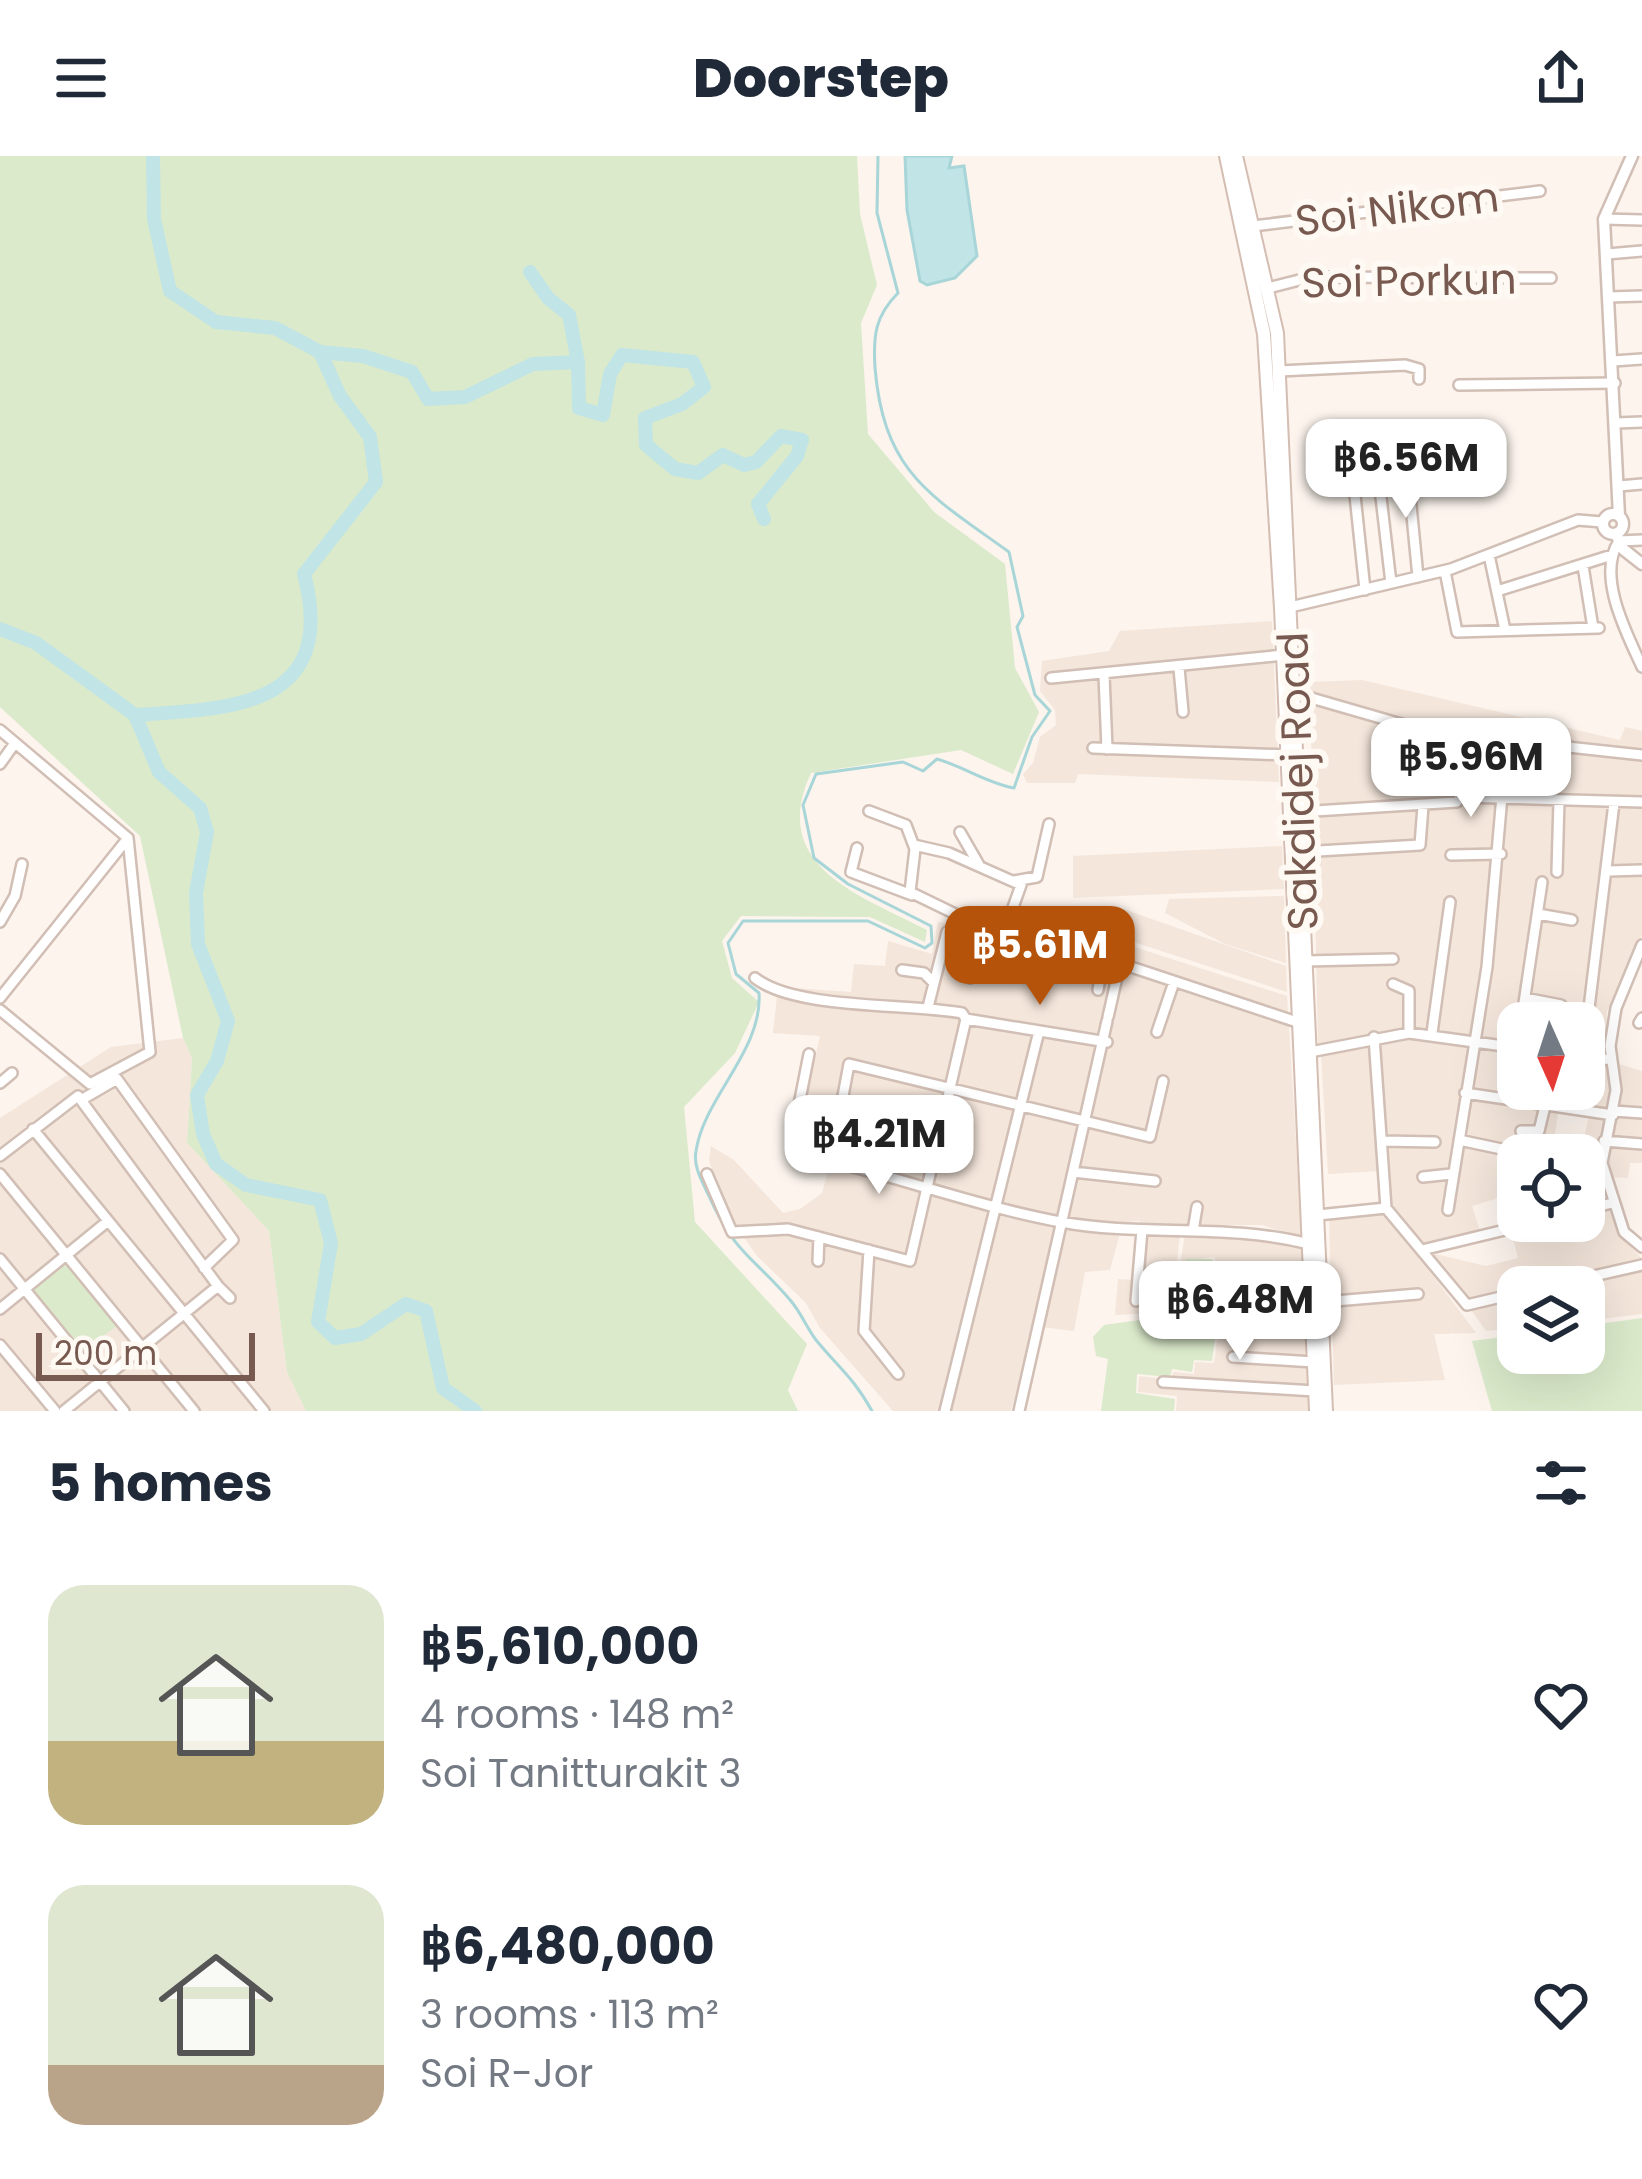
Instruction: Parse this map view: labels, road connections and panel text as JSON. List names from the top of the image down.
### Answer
{
  "streets": {
    "main road": ["Sakdidej Road"],
    "street": ["Soi Nikom", "Soi Porkun"]
  },
  "crossings": [
    ["Soi Nikom", "Sakdidej Road"],
    ["Soi Porkun", "Sakdidej Road"]
  ],
  "scale_bar": "200 m",
  "north": "bottom",
  "page": {
    "header": "Doorstep",
    "price": [
      "฿6.56M",
      "฿5.96M",
      "฿5.61M",
      "฿4.21M",
      "฿6.48M"
    ],
    "scale": "200 m",
    "heading": "5 homes",
    "list": [
      {
        "name": "฿5,610,000",
        "note": "4 rooms · 148 m² · Soi Tanitturakit 3"
      },
      {
        "name": "฿6,480,000",
        "note": "3 rooms · 113 m² · Soi R-Jor"
      }
    ]
  }
}
